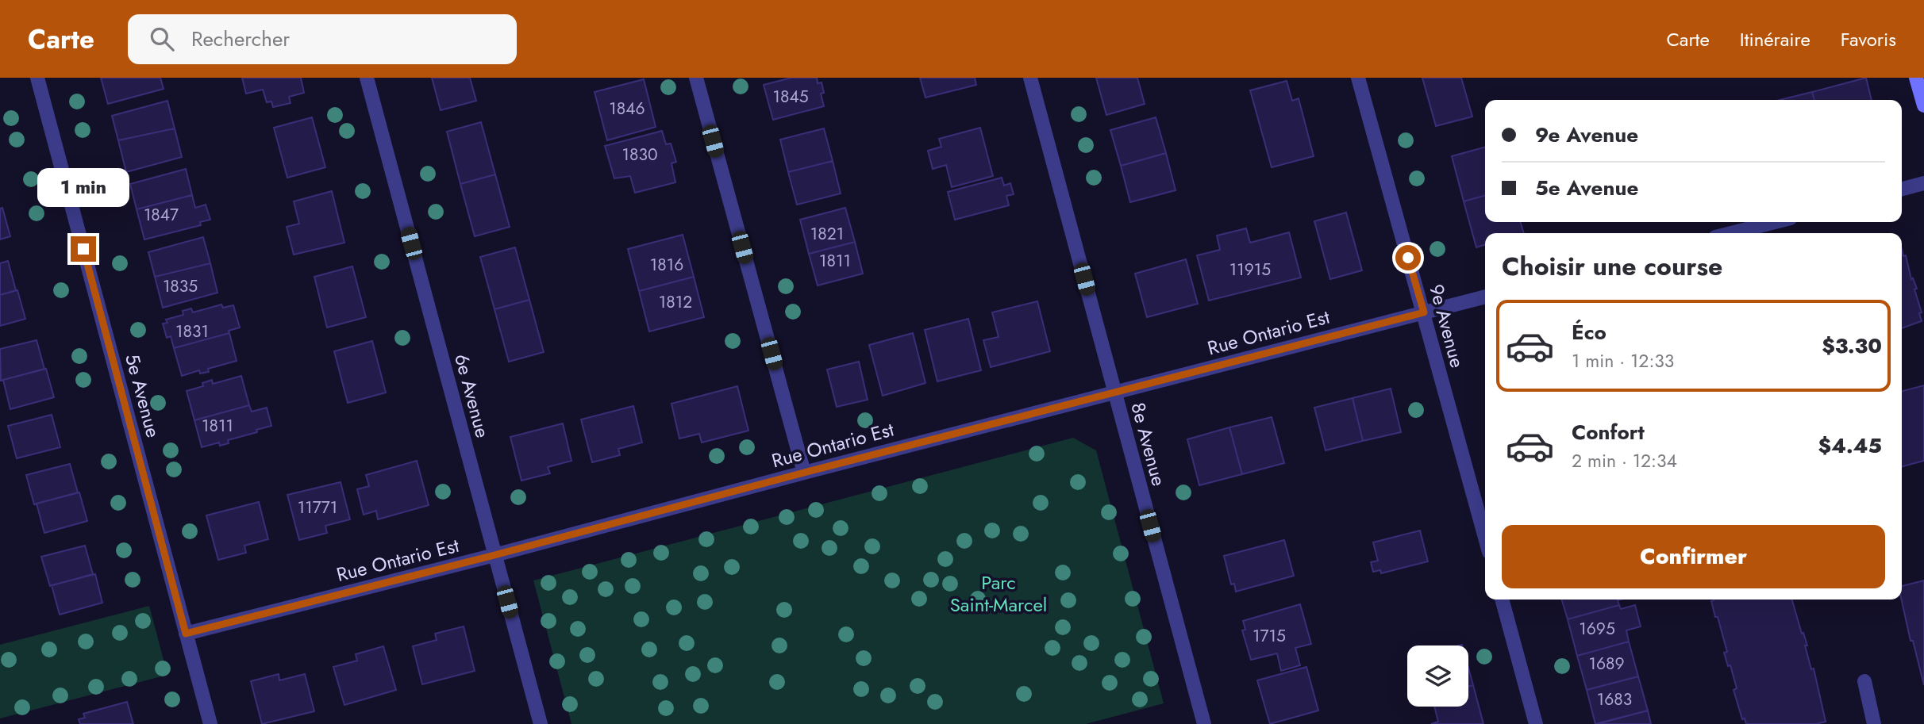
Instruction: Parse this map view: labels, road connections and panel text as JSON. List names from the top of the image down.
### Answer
{
  "streets": {
    "street": [
      "9e Avenue",
      "Rue Ontario Est",
      "5e Avenue",
      "6e Avenue",
      "8e Avenue"
    ]
  },
  "crossings": [
    ["9e Avenue", "Rue Ontario Est"],
    ["Rue Ontario Est", "5e Avenue"],
    ["Rue Ontario Est", "6e Avenue"],
    ["Rue Ontario Est", "8e Avenue"]
  ],
  "parks": ["Parc Saint-Marcel"],
  "house_numbers": [
    "1845",
    "1846",
    "1830",
    "1847",
    "1821",
    "1811",
    "1816",
    "11915",
    "1835",
    "1812",
    "1831",
    "1811",
    "11771",
    "1695",
    "1715",
    "1689",
    "1683"
  ],
  "page": {
    "header": "Carte",
    "search": "Rechercher",
    "nav": ["Carte", "Itinéraire", "Favoris"],
    "banner": ["9e Avenue", "5e Avenue"],
    "bubble": "1 min",
    "heading": "Choisir une course",
    "list": [
      {
        "name": "Éco",
        "note": "1 min · 12:33",
        "value": "$3.30"
      },
      {
        "name": "Confort",
        "note": "2 min · 12:34",
        "value": "$4.45"
      }
    ],
    "buttons": "Confirmer"
  }
}
